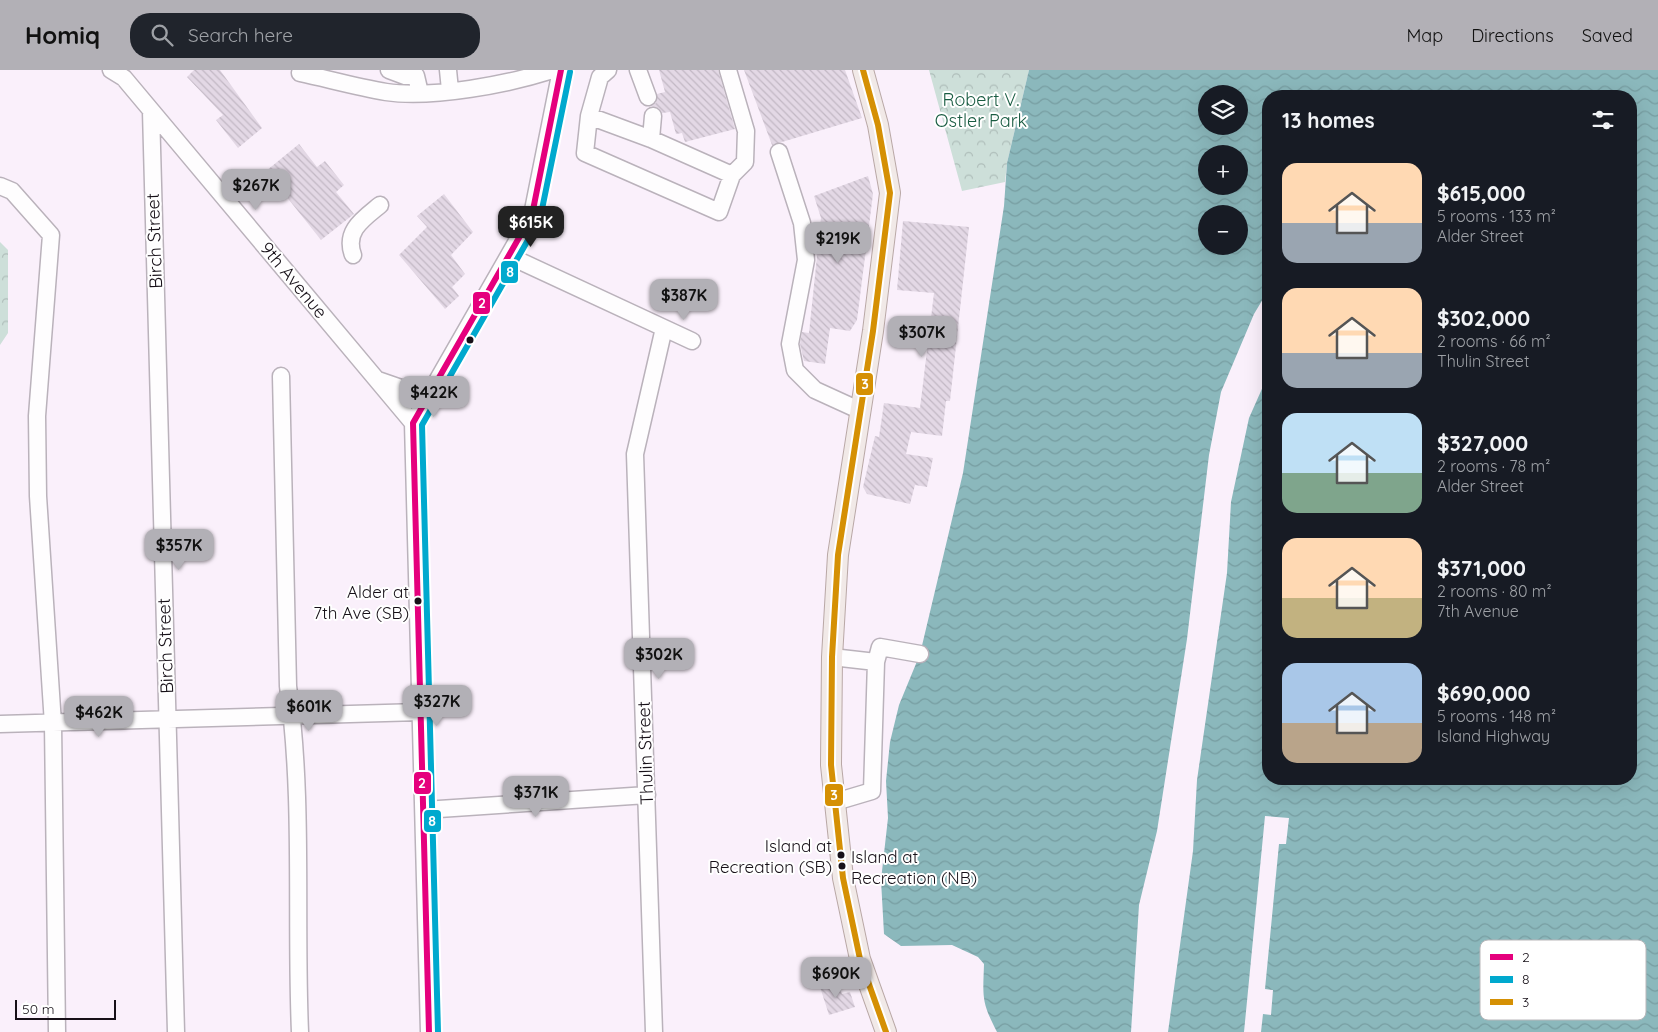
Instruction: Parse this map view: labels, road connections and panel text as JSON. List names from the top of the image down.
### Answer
{
  "streets": {
    "street": ["Birch Street", "9th Avenue", "Thulin Street"]
  },
  "crossings": [
    ["Birch Street", "9th Avenue"]
  ],
  "parks": ["Robert V. Ostler Park"],
  "places": ["Alder at 7th Ave (SB)", "Island at Recreation (SB)", "Island at Recreation (NB)"],
  "lines": ["transit line 2", "transit line 3", "transit line 8"],
  "legend": ["2", "8", "3"],
  "scale_bar": "50 m",
  "page": {
    "header": "Homiq",
    "search": "Search here",
    "nav": ["Map", "Directions", "Saved"],
    "map_buttons": ["+", "−"],
    "heading": "13 homes",
    "list": [
      {
        "name": "$615,000",
        "note": "5 rooms · 133 m² · Alder Street"
      },
      {
        "name": "$302,000",
        "note": "2 rooms · 66 m² · Thulin Street"
      },
      {
        "name": "$327,000",
        "note": "2 rooms · 78 m² · Alder Street"
      },
      {
        "name": "$371,000",
        "note": "2 rooms · 80 m² · 7th Avenue"
      },
      {
        "name": "$690,000",
        "note": "5 rooms · 148 m² · Island Highway"
      }
    ],
    "price": [
      "$267K",
      "$615K",
      "$219K",
      "$387K",
      "$307K",
      "$422K",
      "$357K",
      "$302K",
      "$327K",
      "$601K",
      "$462K",
      "$371K",
      "$690K"
    ],
    "scale": "50 m"
  }
}
